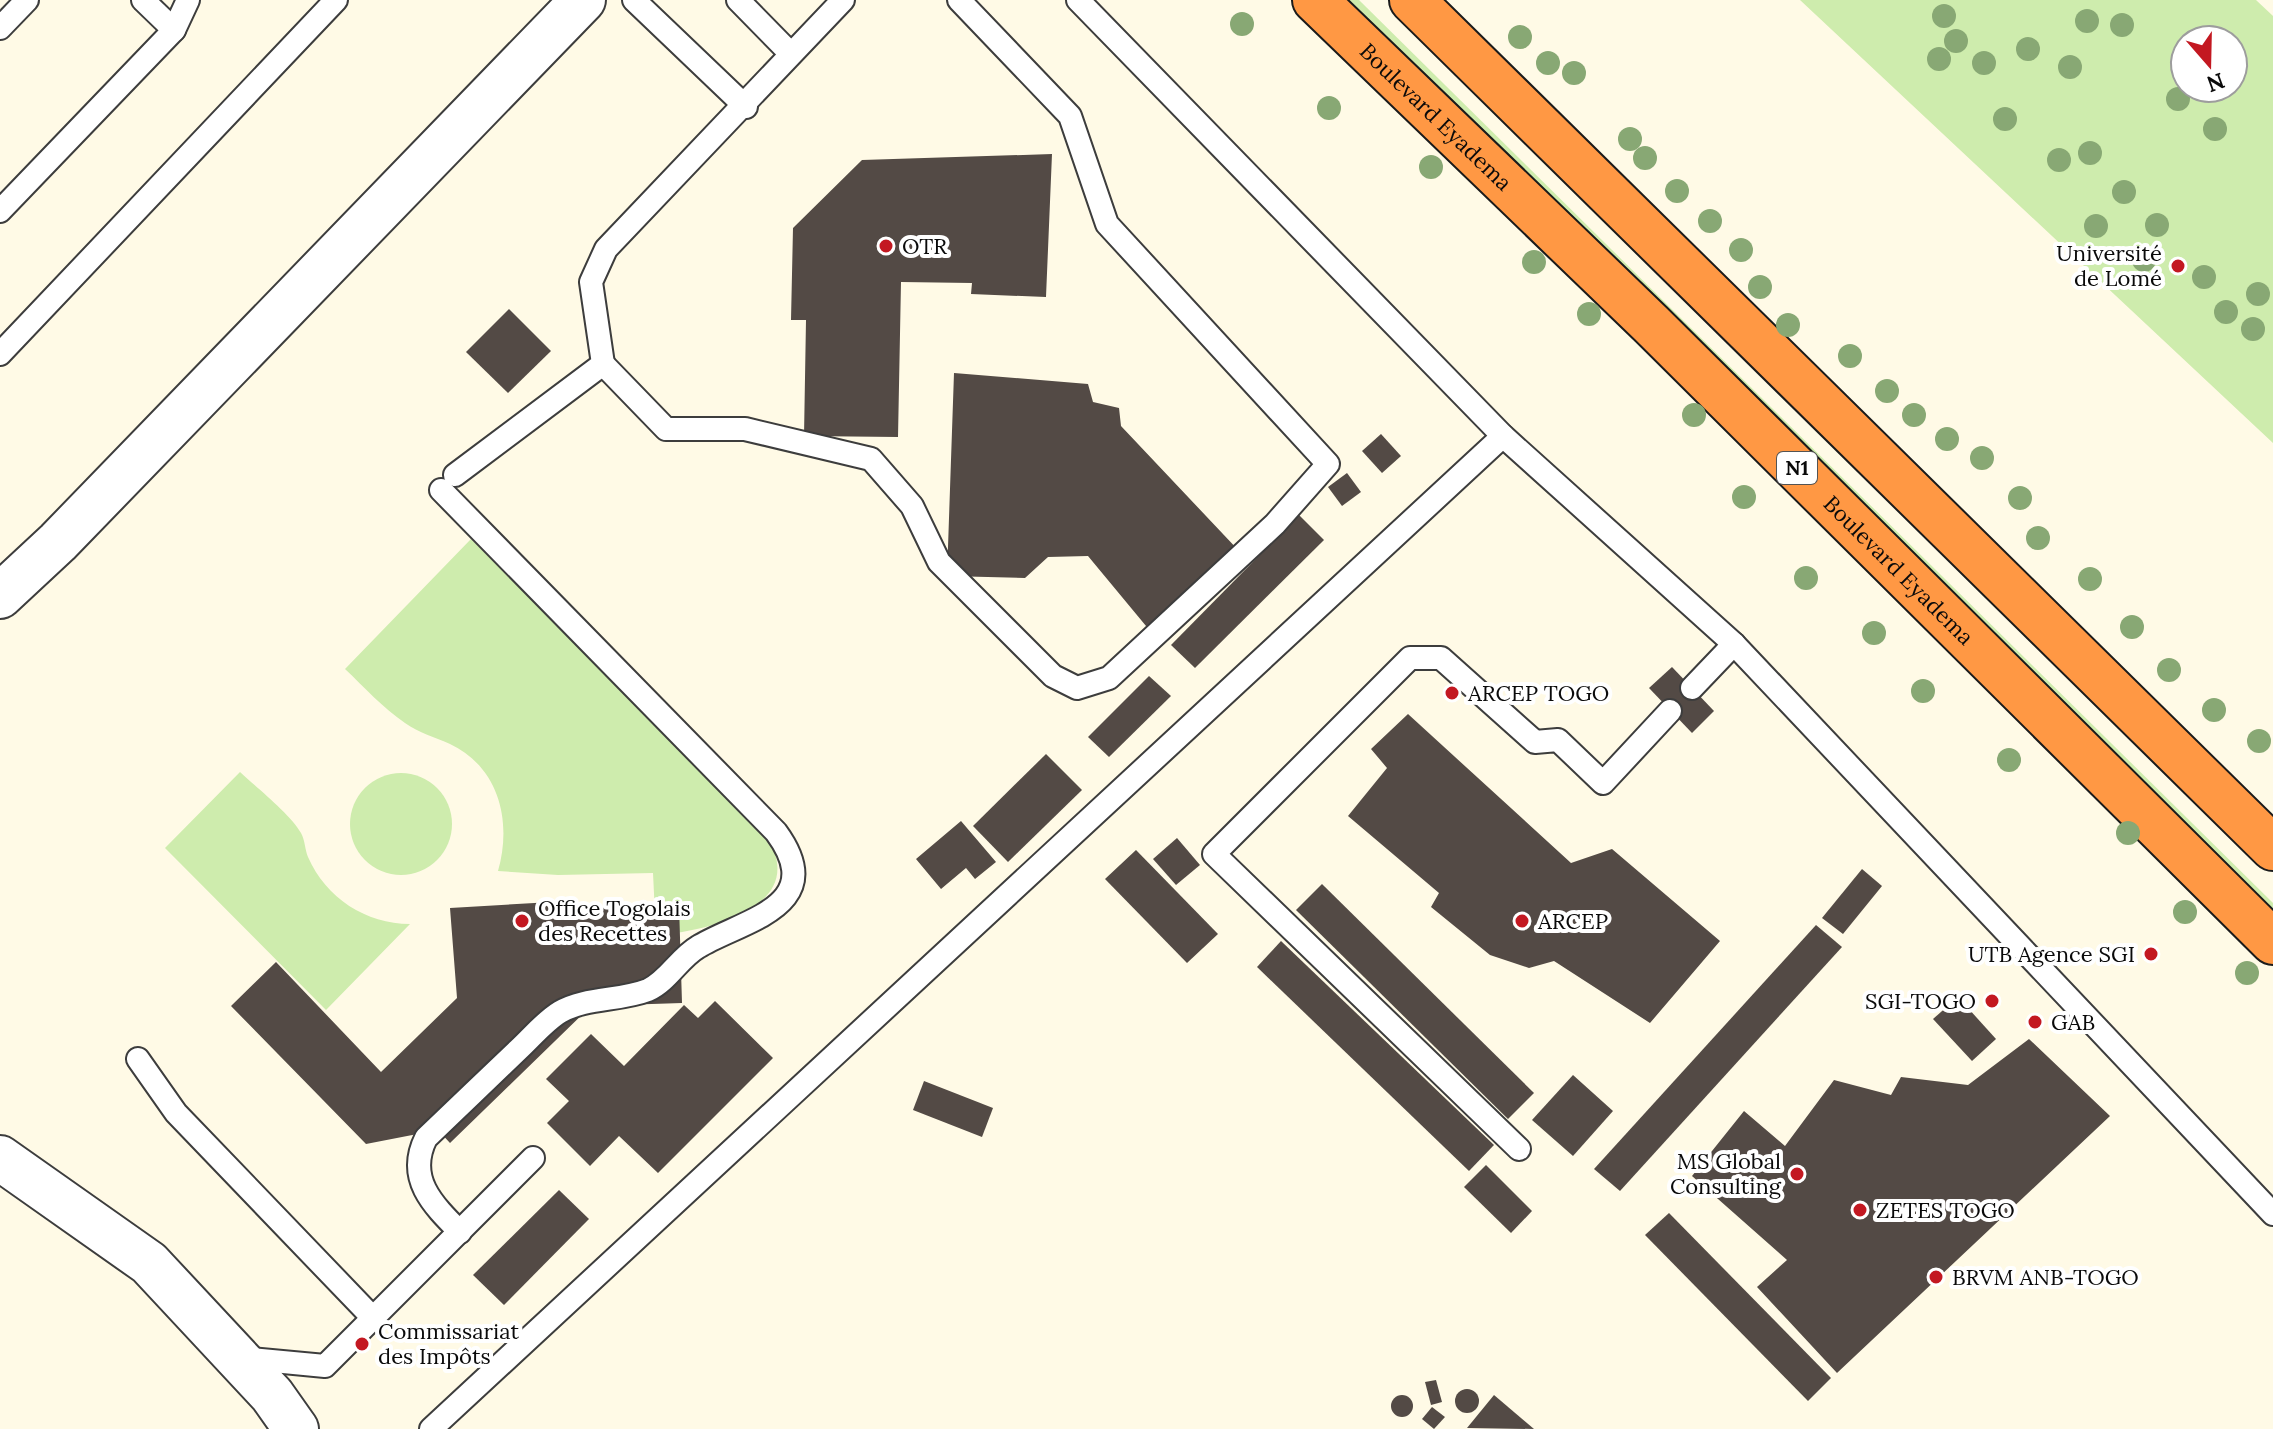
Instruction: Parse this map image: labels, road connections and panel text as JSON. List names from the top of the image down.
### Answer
{
  "streets": {
    "highway": ["Boulevard Eyadema", "N1"]
  },
  "places": [
    "OTR",
    "Université de Lomé",
    "ARCEP TOGO",
    "Office Togolais des Recettes",
    "ARCEP",
    "UTB Agence SGI",
    "SGI-TOGO",
    "GAB",
    "MS Global Consulting",
    "ZETES TOGO",
    "BRVM ANB-TOGO",
    "Commissariat des Impôts"
  ],
  "north": "bottom"
}
